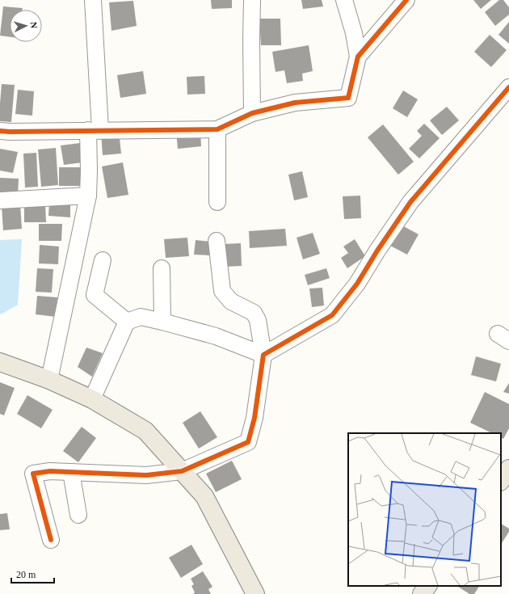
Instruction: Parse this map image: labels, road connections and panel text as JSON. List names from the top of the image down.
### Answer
{
  "scale_bar": "20 m",
  "north": "right"
}
